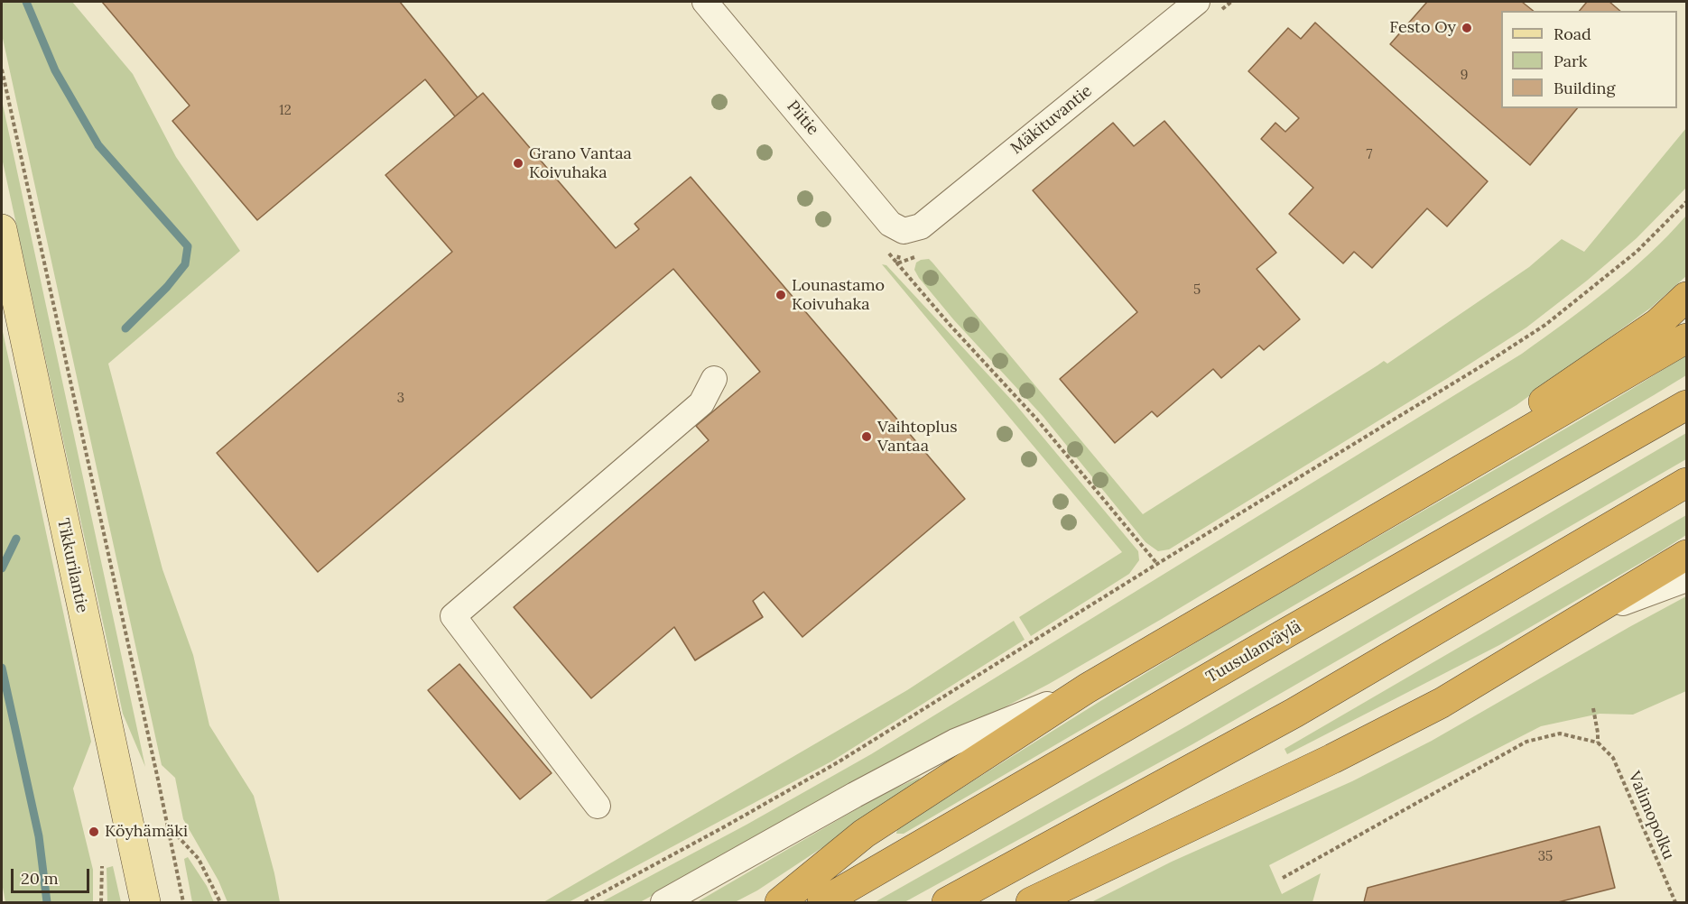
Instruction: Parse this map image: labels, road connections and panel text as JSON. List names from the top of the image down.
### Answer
{
  "streets": {
    "highway": ["Tuusulanväylä"],
    "main road": ["Tikkurilantie"],
    "street": ["Piitie", "Mäkituvantie"],
    "path": ["Valimopolku"]
  },
  "crossings": [
    ["Piitie", "Mäkituvantie"]
  ],
  "places": [
    "Festo Oy",
    "Grano Vantaa Koivuhaka",
    "Lounastamo Koivuhaka",
    "Vaihtoplus Vantaa",
    "Köyhämäki"
  ],
  "house_numbers": [
    "9",
    "12",
    "7",
    "5",
    "3",
    "35"
  ],
  "legend": ["Road", "Park", "Building"],
  "scale_bar": "20 m"
}
